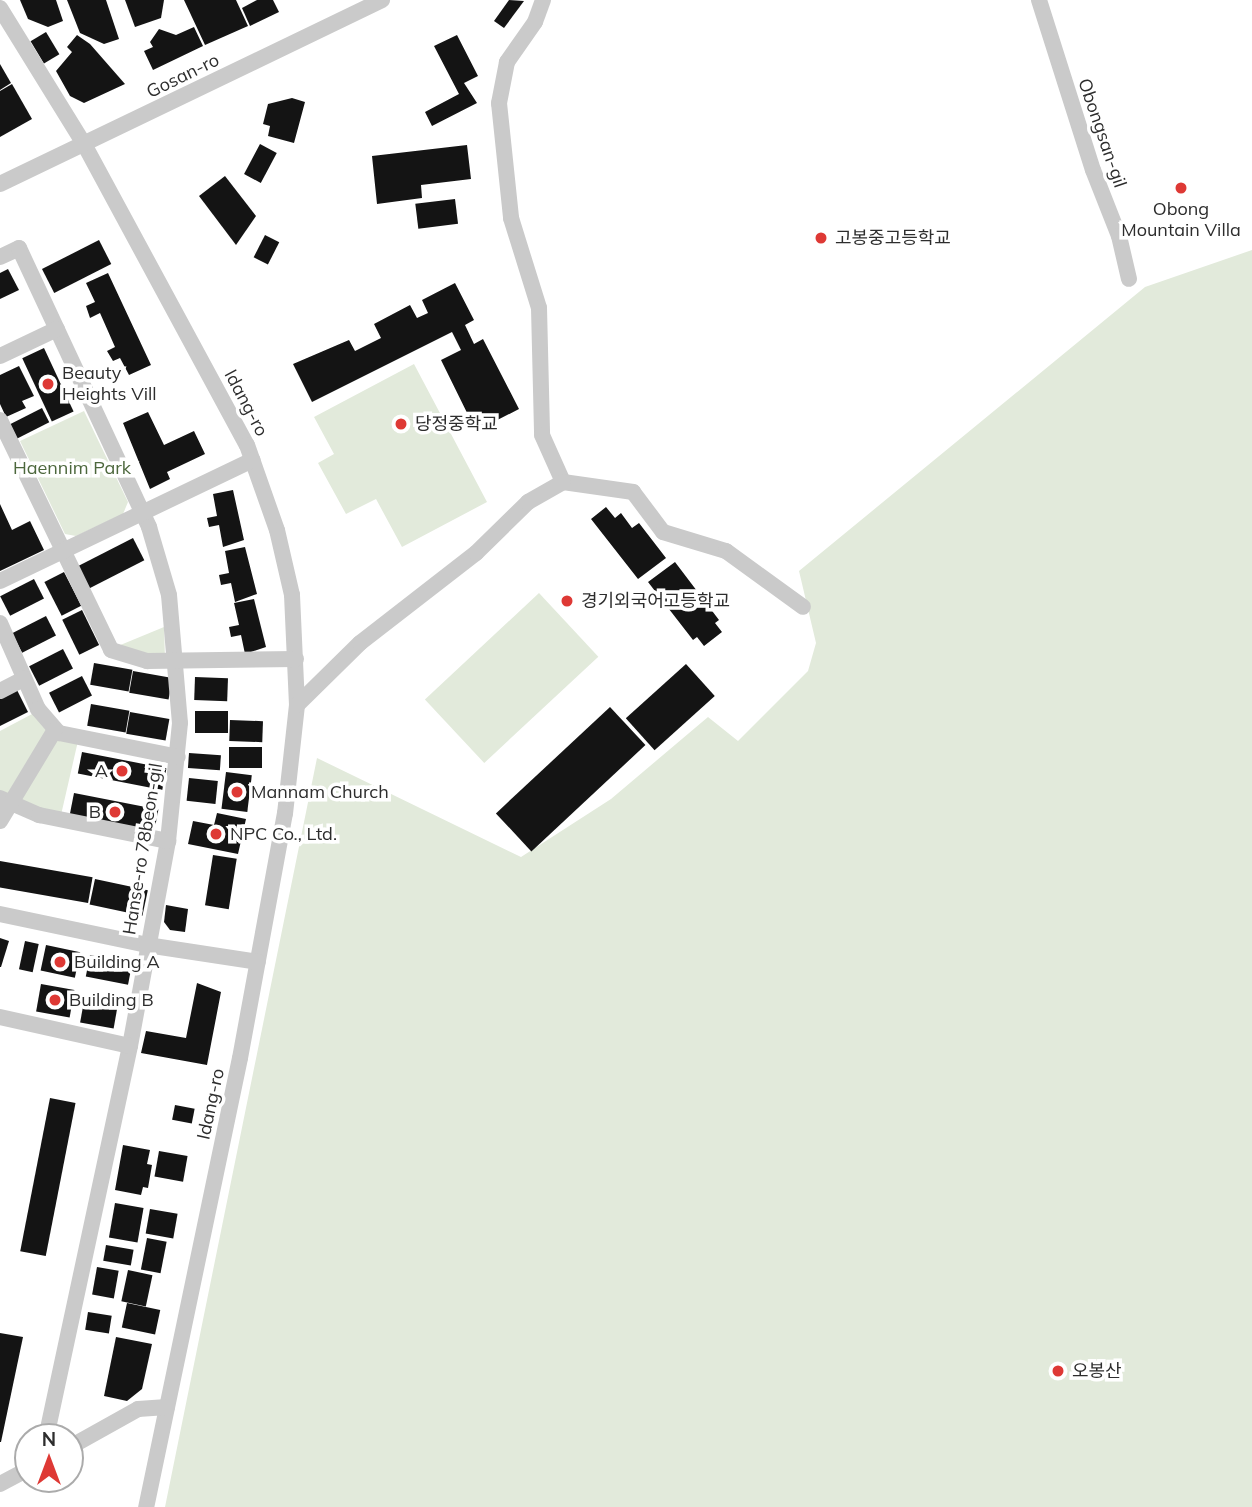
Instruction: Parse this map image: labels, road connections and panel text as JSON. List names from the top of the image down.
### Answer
{
  "streets": {
    "street": [
      "Gosan-ro",
      "Obongsan-gil",
      "Idang-ro",
      "Hanse-ro 78beon-gil"
    ]
  },
  "crossings": [
    ["Gosan-ro", "Idang-ro"]
  ],
  "parks": ["Haennim Park"],
  "places": [
    "Obong Mountain Villa",
    "고봉중고등학교",
    "Beauty Heights Vill",
    "당정중학교",
    "경기외국어고등학교",
    "A",
    "Mannam Church",
    "B",
    "NPC Co., Ltd.",
    "Building A",
    "Building B",
    "오봉산"
  ],
  "north": "top"
}
